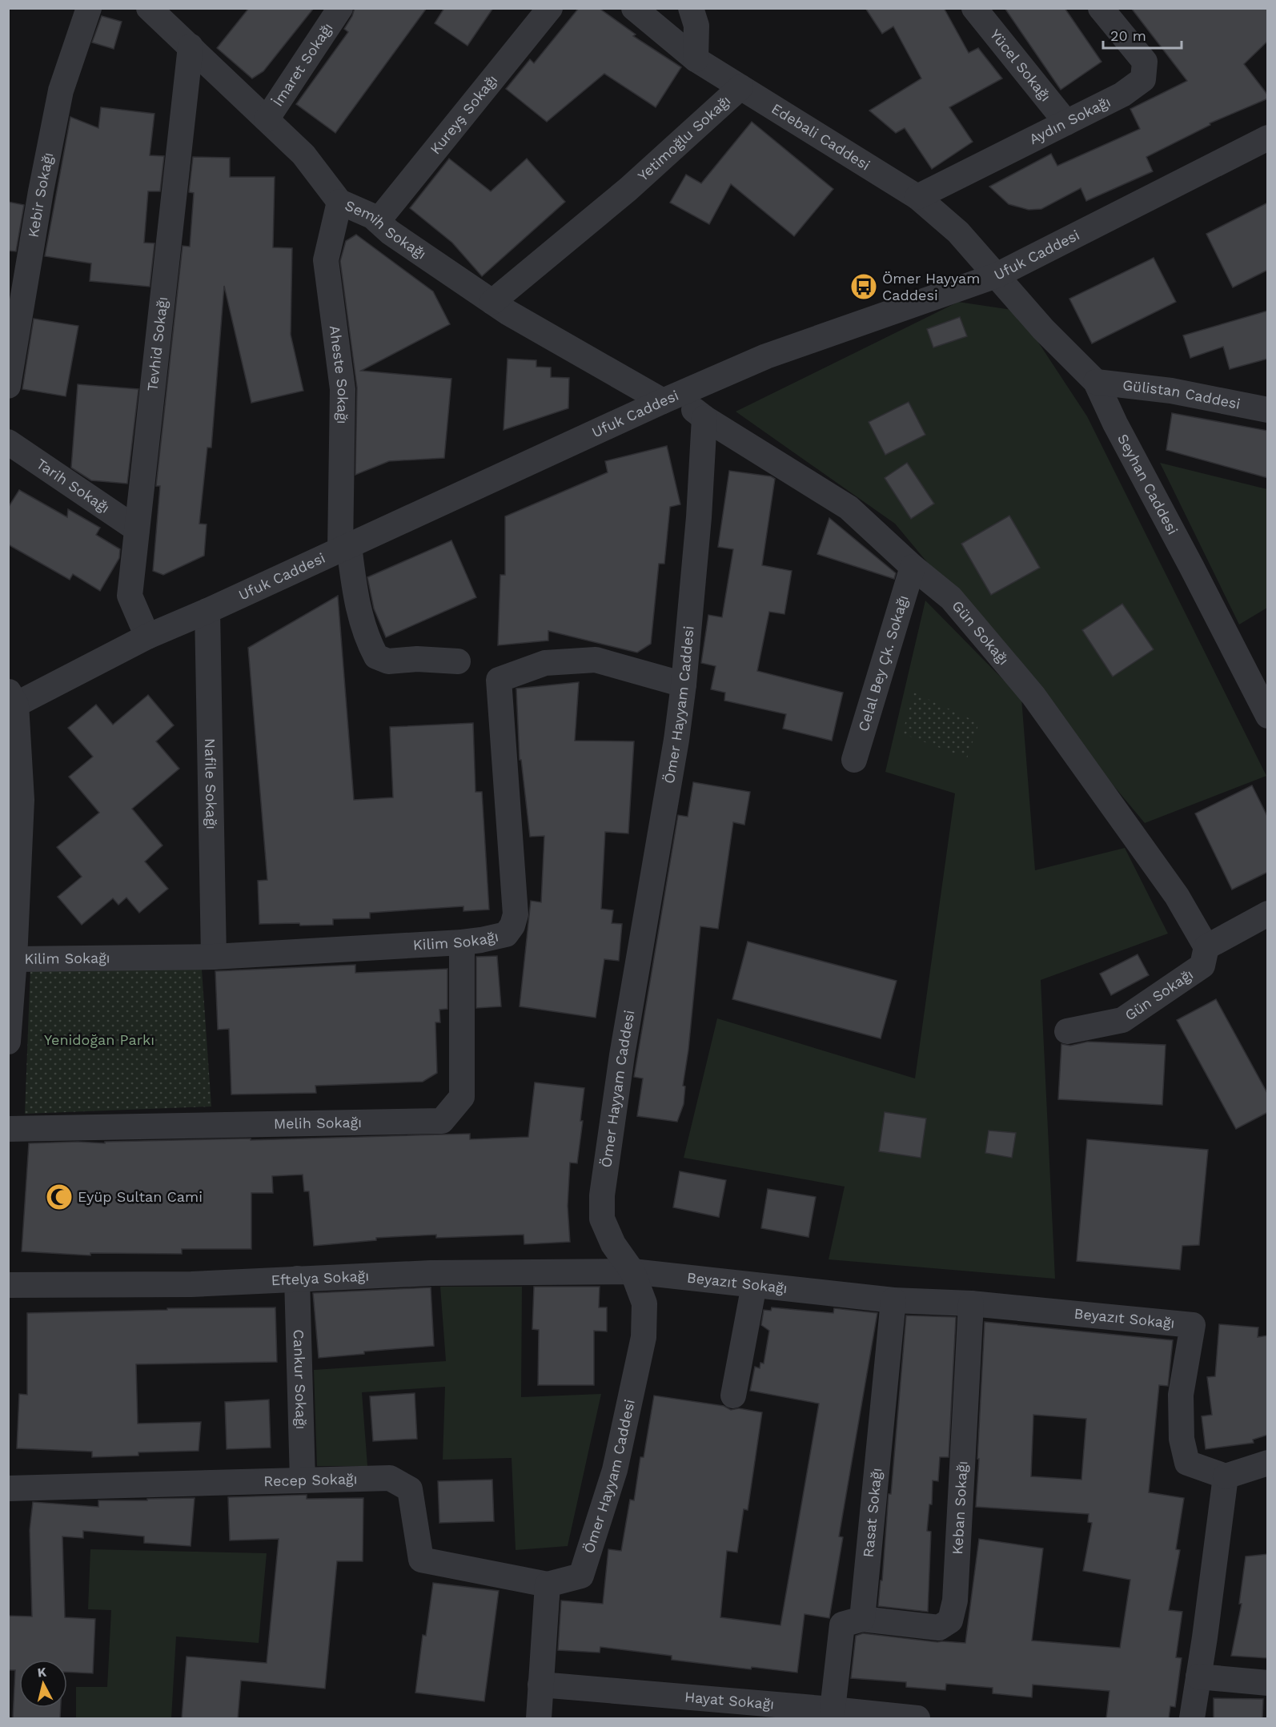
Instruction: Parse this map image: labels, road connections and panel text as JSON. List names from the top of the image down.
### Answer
{
  "streets": {
    "street": [
      "İmaret Sokağı",
      "Yücel Sokağı",
      "Kureyş Sokağı",
      "Aydın Sokağı",
      "Edebali Caddesi",
      "Yetimoğlu Sokağı",
      "Kebir Sokağı",
      "Semih Sokağı",
      "Ufuk Caddesi",
      "Tevhid Sokağı",
      "Aheste Sokağı",
      "Gülistan Caddesi",
      "Seyhan Caddesi",
      "Tarih Sokağı",
      "Gün Sokağı",
      "Celal Bey Çk. Sokağı",
      "Ömer Hayyam Caddesi",
      "Nafile Sokağı",
      "Kilim Sokağı",
      "Melih Sokağı",
      "Eftelya Sokağı",
      "Beyazıt Sokağı",
      "Cankur Sokağı",
      "Recep Sokağı",
      "Keban Sokağı",
      "Rasat Sokağı",
      "Hayat Sokağı"
    ]
  },
  "crossings": [
    ["İmaret Sokağı", "Semih Sokağı"],
    ["Yücel Sokağı", "Aydın Sokağı"],
    ["Kureyş Sokağı", "Semih Sokağı"],
    ["Aydın Sokağı", "Edebali Caddesi"],
    ["Edebali Caddesi", "Yetimoğlu Sokağı"],
    ["Edebali Caddesi", "Ufuk Caddesi"],
    ["Edebali Caddesi", "Seyhan Caddesi"],
    ["Yetimoğlu Sokağı", "Semih Sokağı"],
    ["Semih Sokağı", "Ufuk Caddesi"],
    ["Semih Sokağı", "Tevhid Sokağı"],
    ["Semih Sokağı", "Aheste Sokağı"],
    ["Semih Sokağı", "Gün Sokağı"],
    ["Ufuk Caddesi", "Tevhid Sokağı"],
    ["Ufuk Caddesi", "Aheste Sokağı"],
    ["Ufuk Caddesi", "Seyhan Caddesi"],
    ["Ufuk Caddesi", "Gün Sokağı"],
    ["Ufuk Caddesi", "Nafile Sokağı"],
    ["Tevhid Sokağı", "Tarih Sokağı"],
    ["Gülistan Caddesi", "Seyhan Caddesi"],
    ["Gün Sokağı", "Celal Bey Çk. Sokağı"],
    ["Gün Sokağı", "Ömer Hayyam Caddesi"],
    ["Ömer Hayyam Caddesi", "Kilim Sokağı"],
    ["Ömer Hayyam Caddesi", "Eftelya Sokağı"],
    ["Ömer Hayyam Caddesi", "Beyazıt Sokağı"],
    ["Ömer Hayyam Caddesi", "Recep Sokağı"],
    ["Nafile Sokağı", "Kilim Sokağı"],
    ["Kilim Sokağı", "Melih Sokağı"],
    ["Eftelya Sokağı", "Beyazıt Sokağı"],
    ["Eftelya Sokağı", "Cankur Sokağı"],
    ["Beyazıt Sokağı", "Keban Sokağı"],
    ["Beyazıt Sokağı", "Rasat Sokağı"],
    ["Cankur Sokağı", "Recep Sokağı"],
    ["Keban Sokağı", "Rasat Sokağı"]
  ],
  "parks": ["Yenidoğan Parkı"],
  "places": {
    "bus stop": ["Ömer Hayyam Caddesi"],
    "mosque": ["Eyüp Sultan Cami"]
  },
  "scale_bar": "20 m",
  "north": "top"
}
